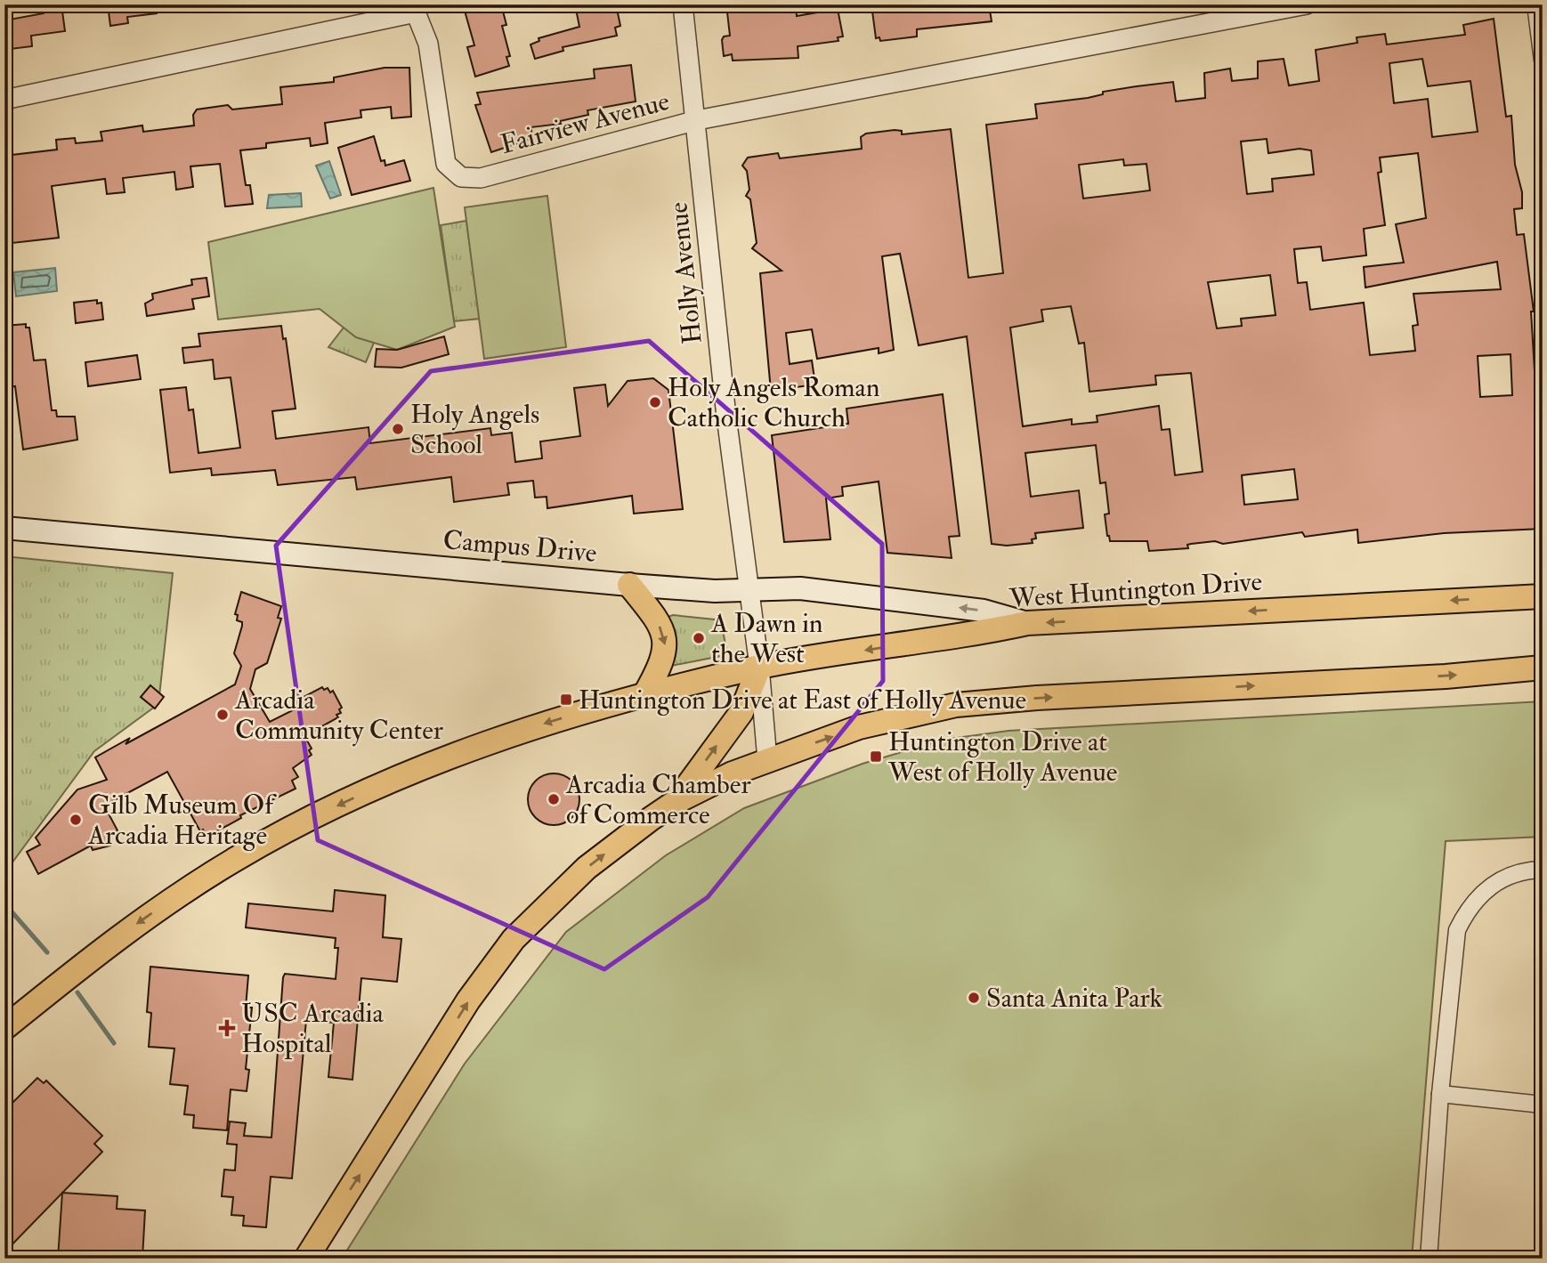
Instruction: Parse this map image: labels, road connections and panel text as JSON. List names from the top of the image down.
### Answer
{
  "streets": {
    "main road": ["Campus Drive", "West Huntington Drive"],
    "street": ["Fairview Avenue", "Holly Avenue"]
  },
  "crossings": [
    ["Fairview Avenue", "Holly Avenue"],
    ["Holly Avenue", "Campus Drive"],
    ["Holly Avenue", "West Huntington Drive"],
    ["Campus Drive", "West Huntington Drive"]
  ],
  "places": {
    "other": [
      "Holy Angels Roman Catholic Church",
      "Holy Angels School",
      "A Dawn in the West",
      "Arcadia Community Center",
      "Arcadia Chamber of Commerce",
      "Gilb Museum Of Arcadia Heritage",
      "Santa Anita Park"
    ],
    "transit": ["Huntington Drive at East of Holly Avenue", "Huntington Drive at West of Holly Avenue"],
    "health": ["USC Arcadia Hospital"]
  }
}
